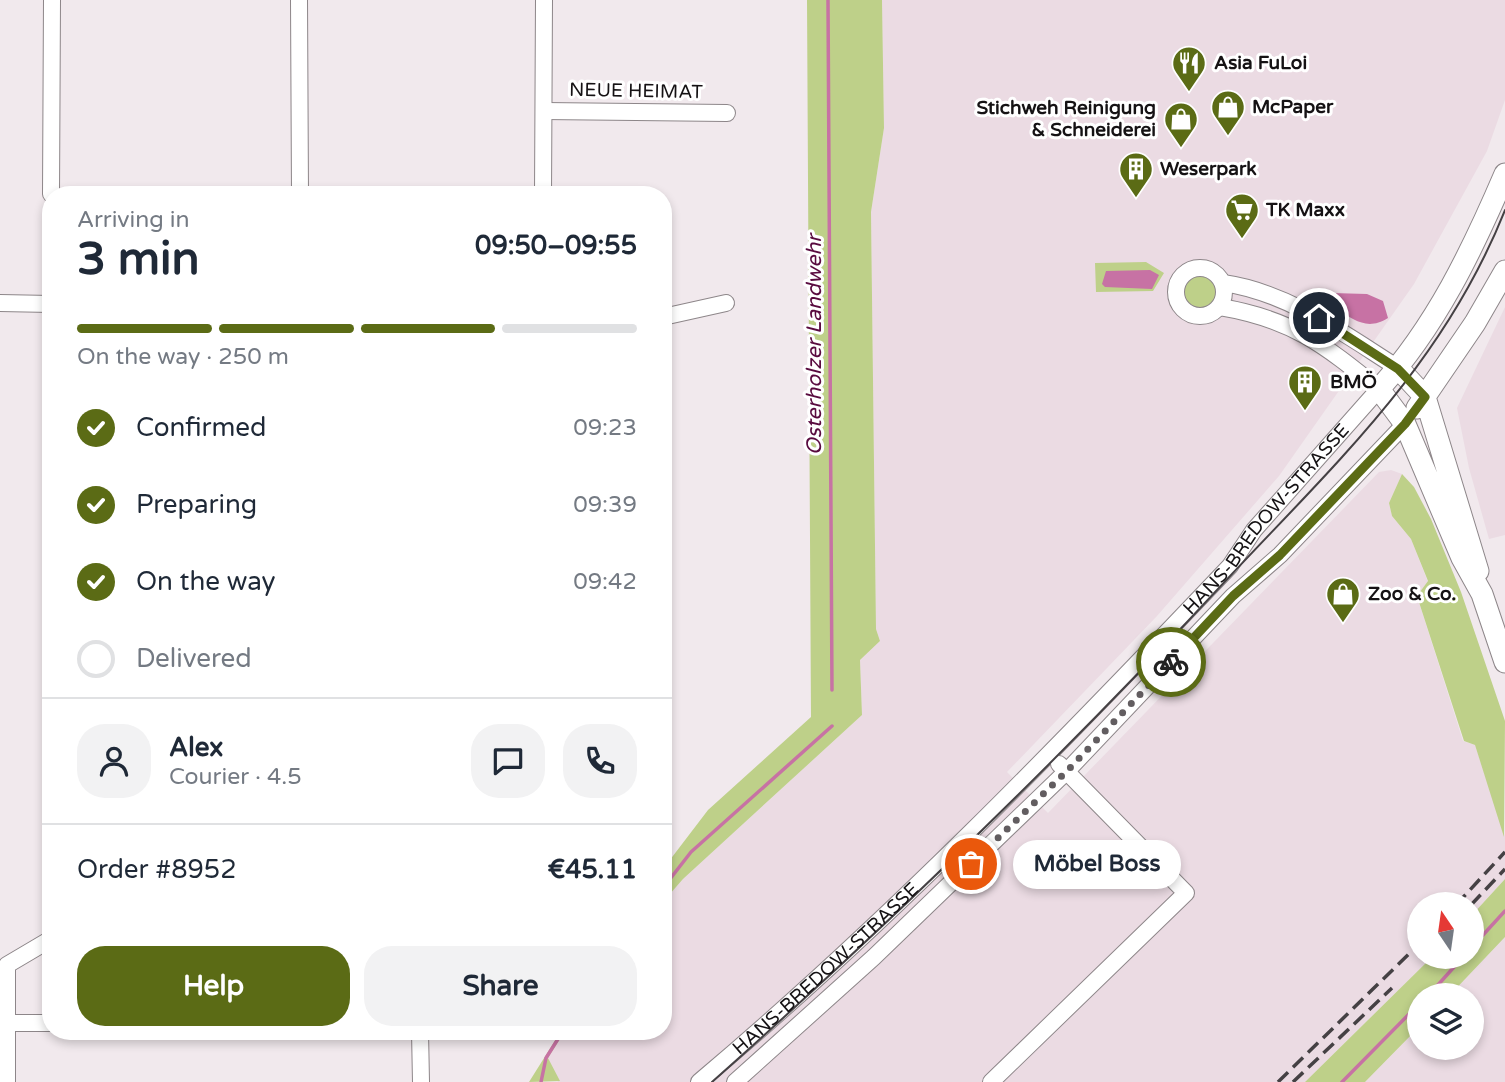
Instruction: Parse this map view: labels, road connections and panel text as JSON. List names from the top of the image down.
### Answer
{
  "streets": {
    "main road": ["HANS-BREDOW-STRASSE"],
    "street": ["NEUE HEIMAT"]
  },
  "water": ["Osterholzer Landwehr"],
  "places": {
    "restaurant": ["Asia FuLoi"],
    "shop": ["McPaper", "Stichweh Reinigung & Schneiderei", "Zoo & Co."],
    "building": ["Weserpark", "BMÖ"],
    "supermarket": ["TK Maxx"],
    "other": ["Möbel Boss"]
  },
  "north": "top",
  "page": {
    "heading": ["3 min", "Arriving in", "09:50–09:55"],
    "panel": [
      "Alex",
      "Courier · 4.5",
      "Order #8952",
      "€45.11"
    ],
    "bar": "On the way · 250 m",
    "list": [
      ["Confirmed", "09:23"],
      ["Preparing", "09:39"],
      ["On the way", "09:42"],
      "Delivered"
    ],
    "bubble": "Möbel Boss",
    "buttons": ["Help", "Share"]
  }
}
